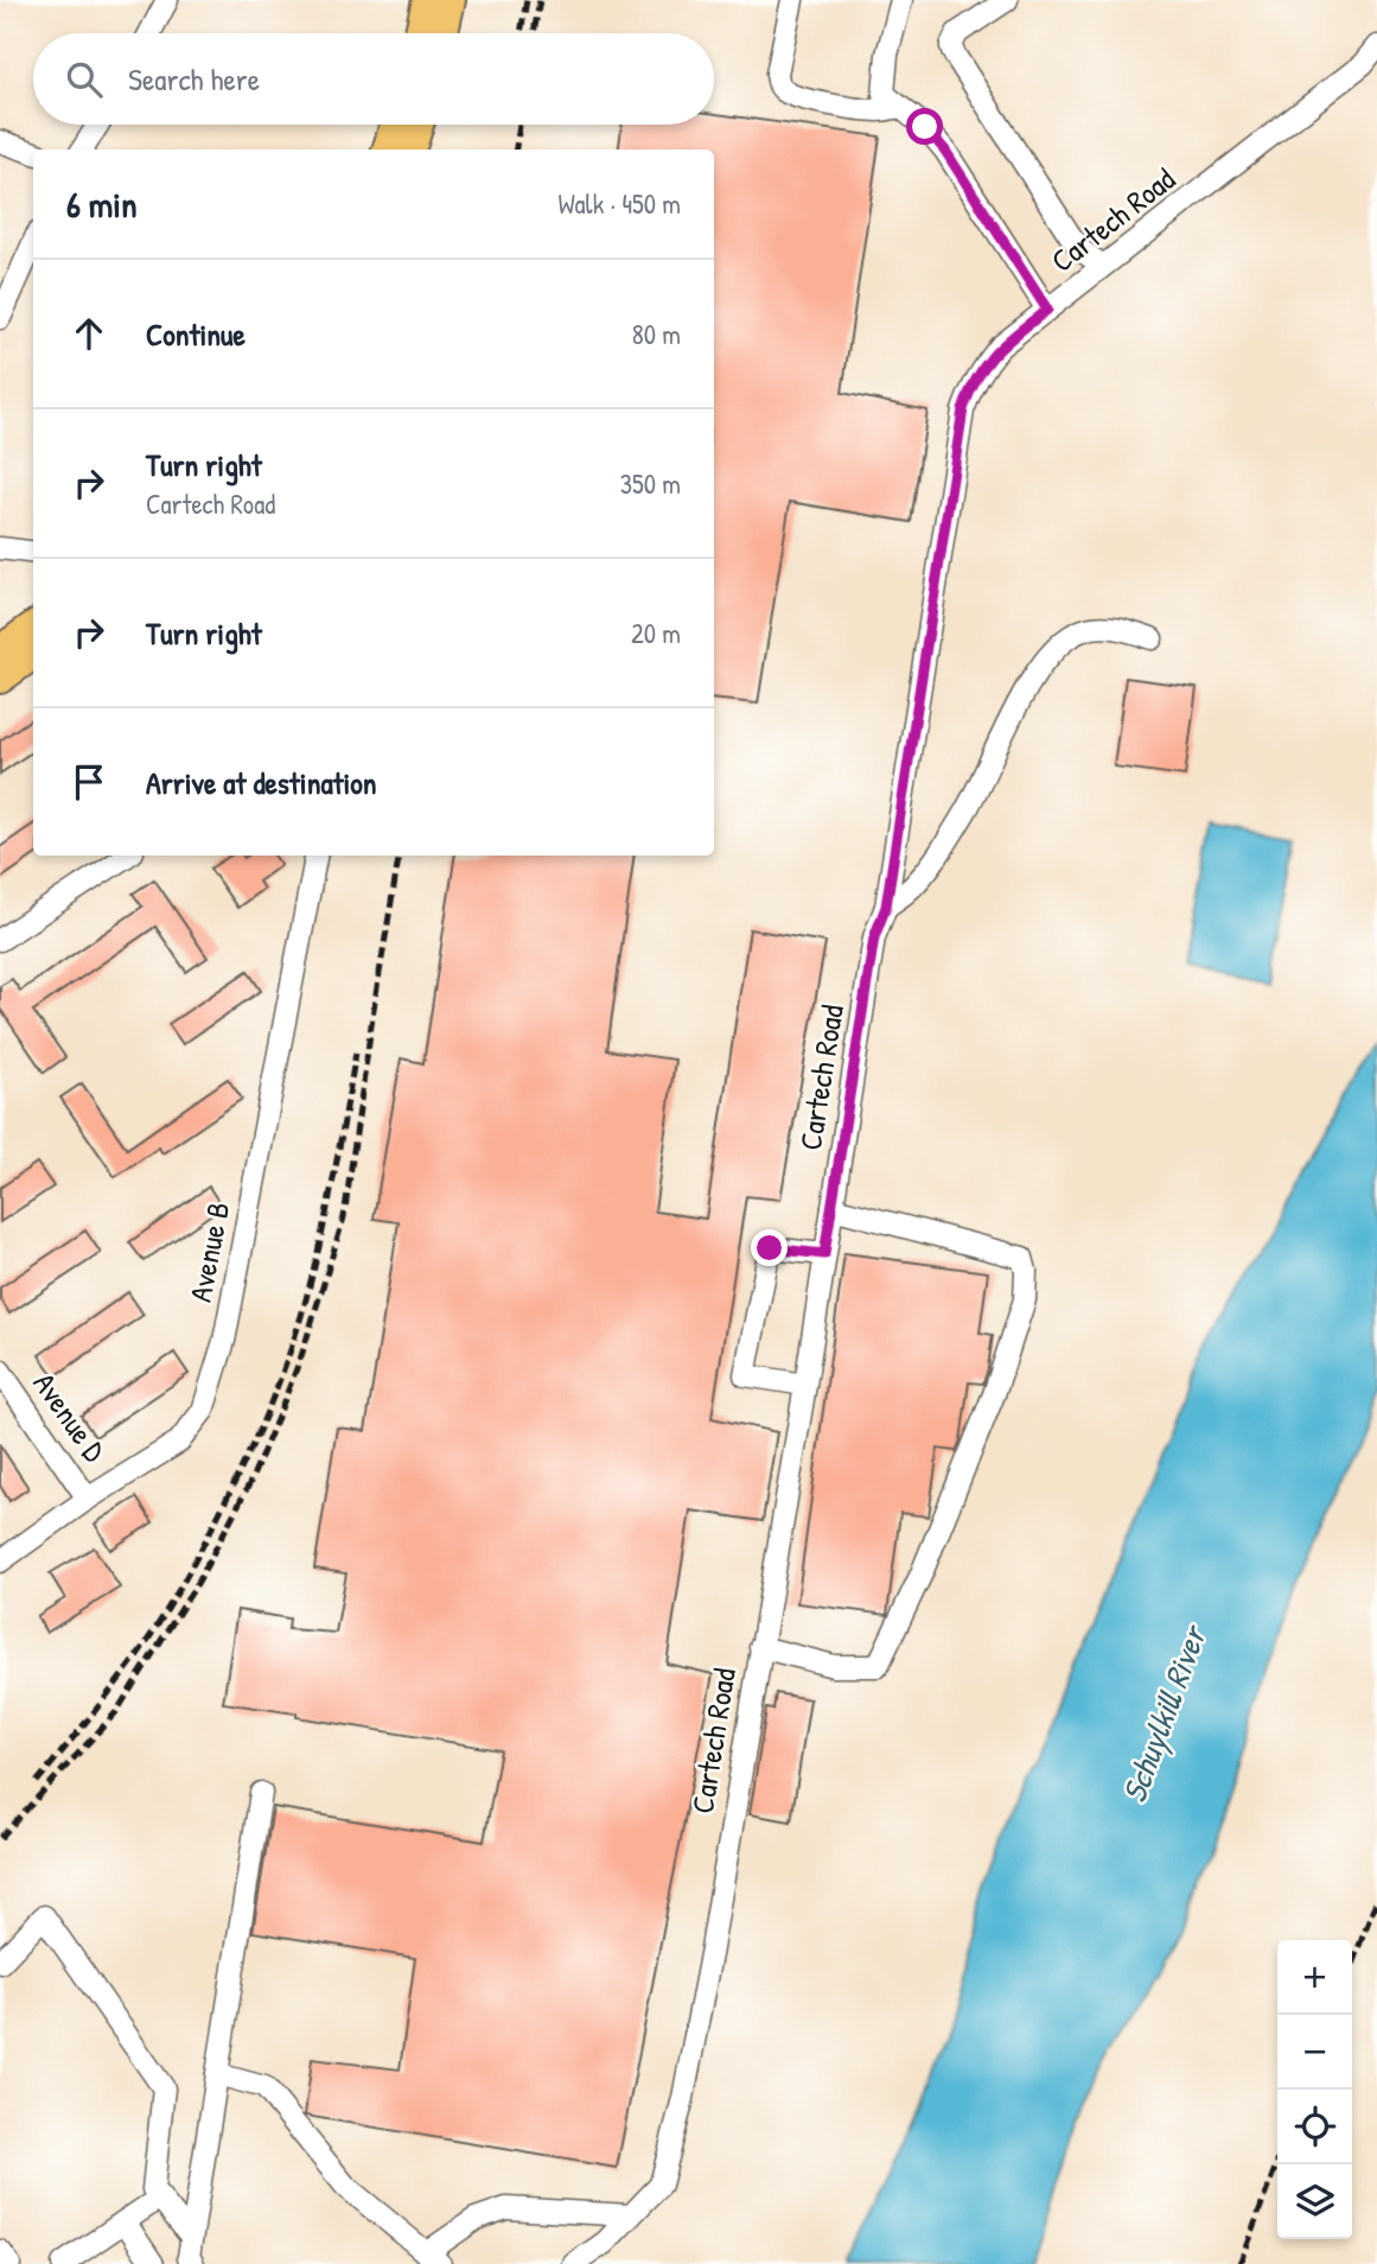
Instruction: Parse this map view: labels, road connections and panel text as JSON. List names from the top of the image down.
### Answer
{
  "streets": {
    "street": ["Cartech Road", "Avenue B", "Avenue D"]
  },
  "crossings": [
    ["Avenue B", "Avenue D"]
  ],
  "water": ["Schuylkill River"],
  "page": {
    "search": "Search here",
    "heading": ["6 min", "Walk · 450 m"],
    "list": [
      ["Continue", "80 m"],
      ["Turn right", "Cartech Road", "350 m"],
      ["Turn right", "20 m"],
      "Arrive at destination"
    ],
    "map_buttons": ["+", "−"]
  }
}
